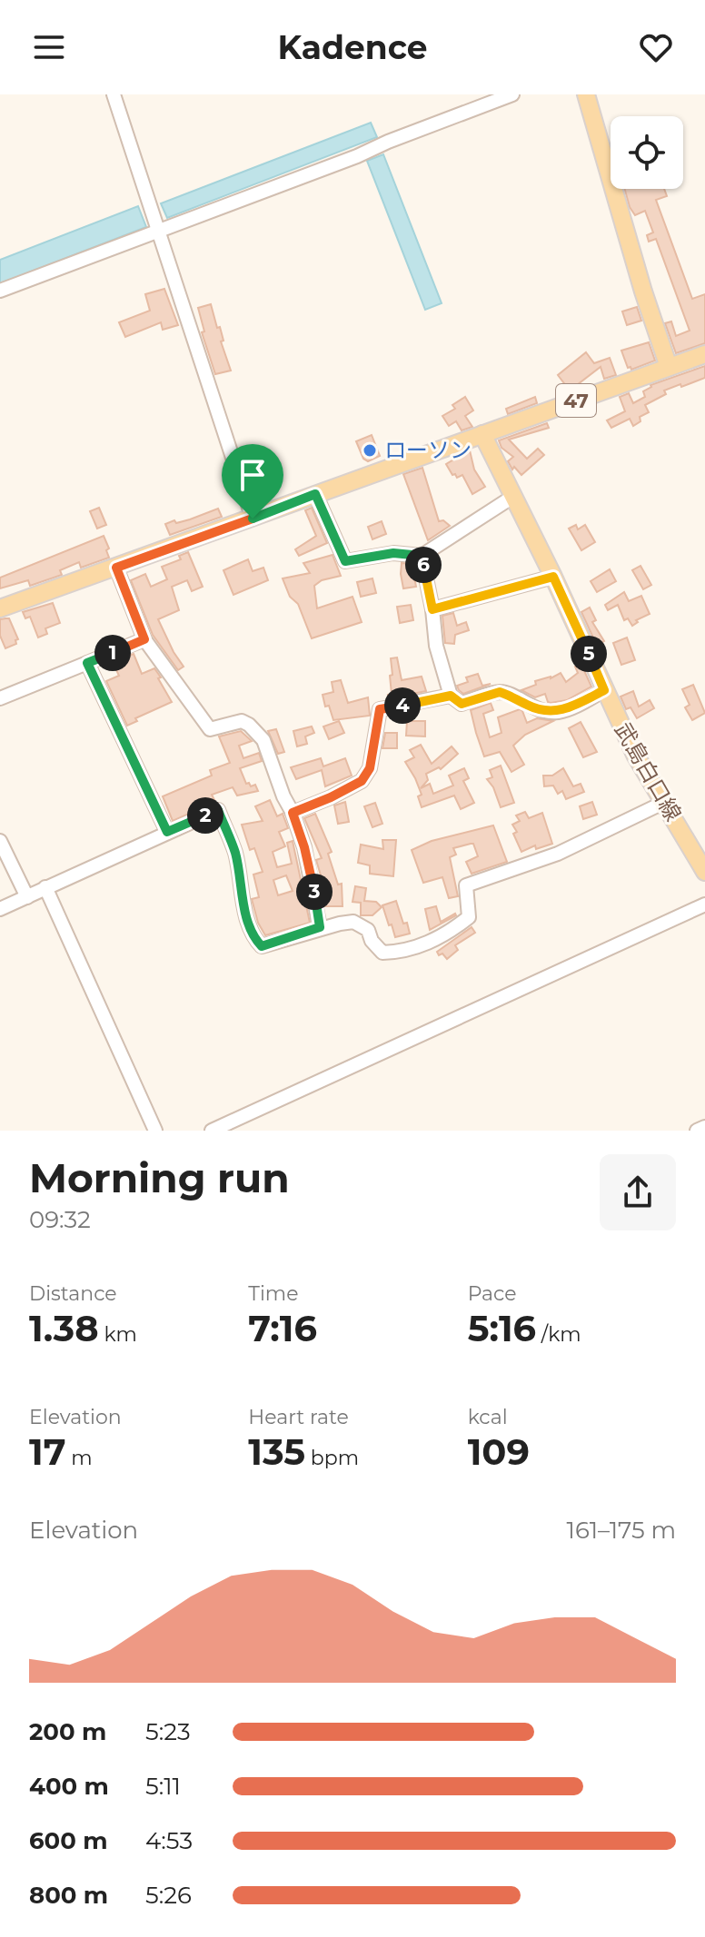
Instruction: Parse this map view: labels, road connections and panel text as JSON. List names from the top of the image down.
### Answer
{
  "streets": {
    "main road": ["47", "武島白口線"]
  },
  "crossings": [
    ["47", "武島白口線"]
  ],
  "places": ["ローソン"],
  "page": {
    "header": "Kadence",
    "pins": [
      "6",
      "1",
      "5",
      "4",
      "2",
      "3"
    ],
    "heading": ["Morning run", "09:32"],
    "stats": [
      ["Distance", "1.38 km"],
      ["Time", "7:16"],
      ["Pace", "5:16 /km"],
      ["Elevation", "17 m"],
      ["Heart rate", "135 bpm"],
      ["kcal", "109"]
    ],
    "chart": ["Elevation", "161–175 m"],
    "list": [
      {
        "name": "200 m",
        "note": "5:23"
      },
      {
        "name": "400 m",
        "note": "5:11"
      },
      {
        "name": "600 m",
        "note": "4:53"
      },
      {
        "name": "800 m",
        "note": "5:26"
      }
    ]
  }
}
